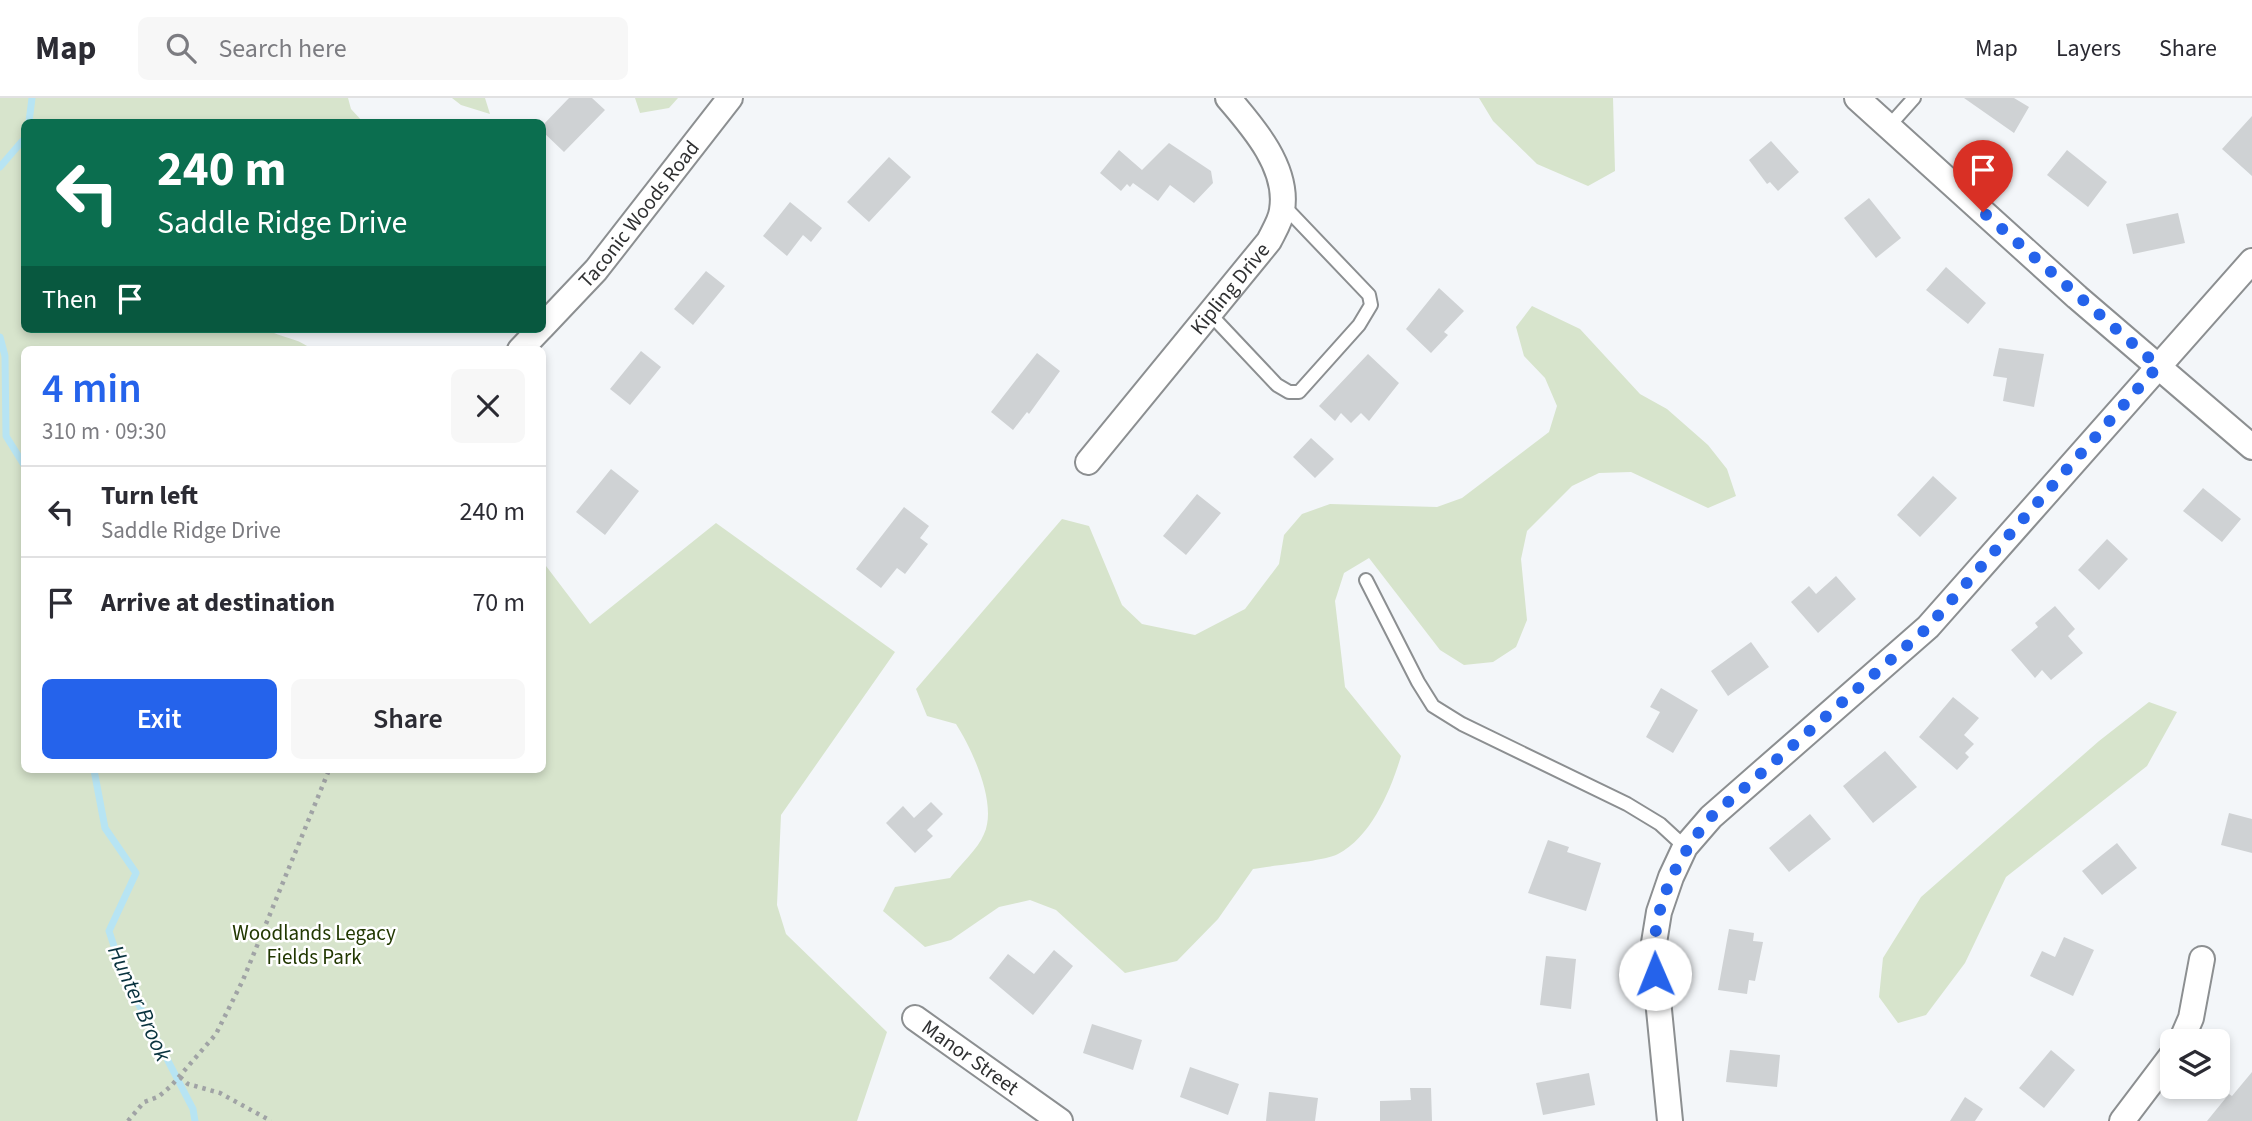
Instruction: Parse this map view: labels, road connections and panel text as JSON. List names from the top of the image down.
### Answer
{
  "streets": {
    "street": ["Taconic Woods Road", "Kipling Drive", "Manor Street"]
  },
  "water": ["Hunter Brook"],
  "parks": ["Woodlands Legacy Fields Park"],
  "page": {
    "header": "Map",
    "search": "Search here",
    "nav": ["Map", "Layers", "Share"],
    "turn": ["240 m", "Saddle Ridge Drive"],
    "then": "Then",
    "heading": ["4 min", "310 m · 09:30"],
    "list": [
      {
        "name": "Turn left",
        "note": "Saddle Ridge Drive",
        "value": "240 m"
      },
      {
        "name": "Arrive at destination",
        "value": "70 m"
      }
    ],
    "buttons": ["Exit", "Share"]
  }
}
